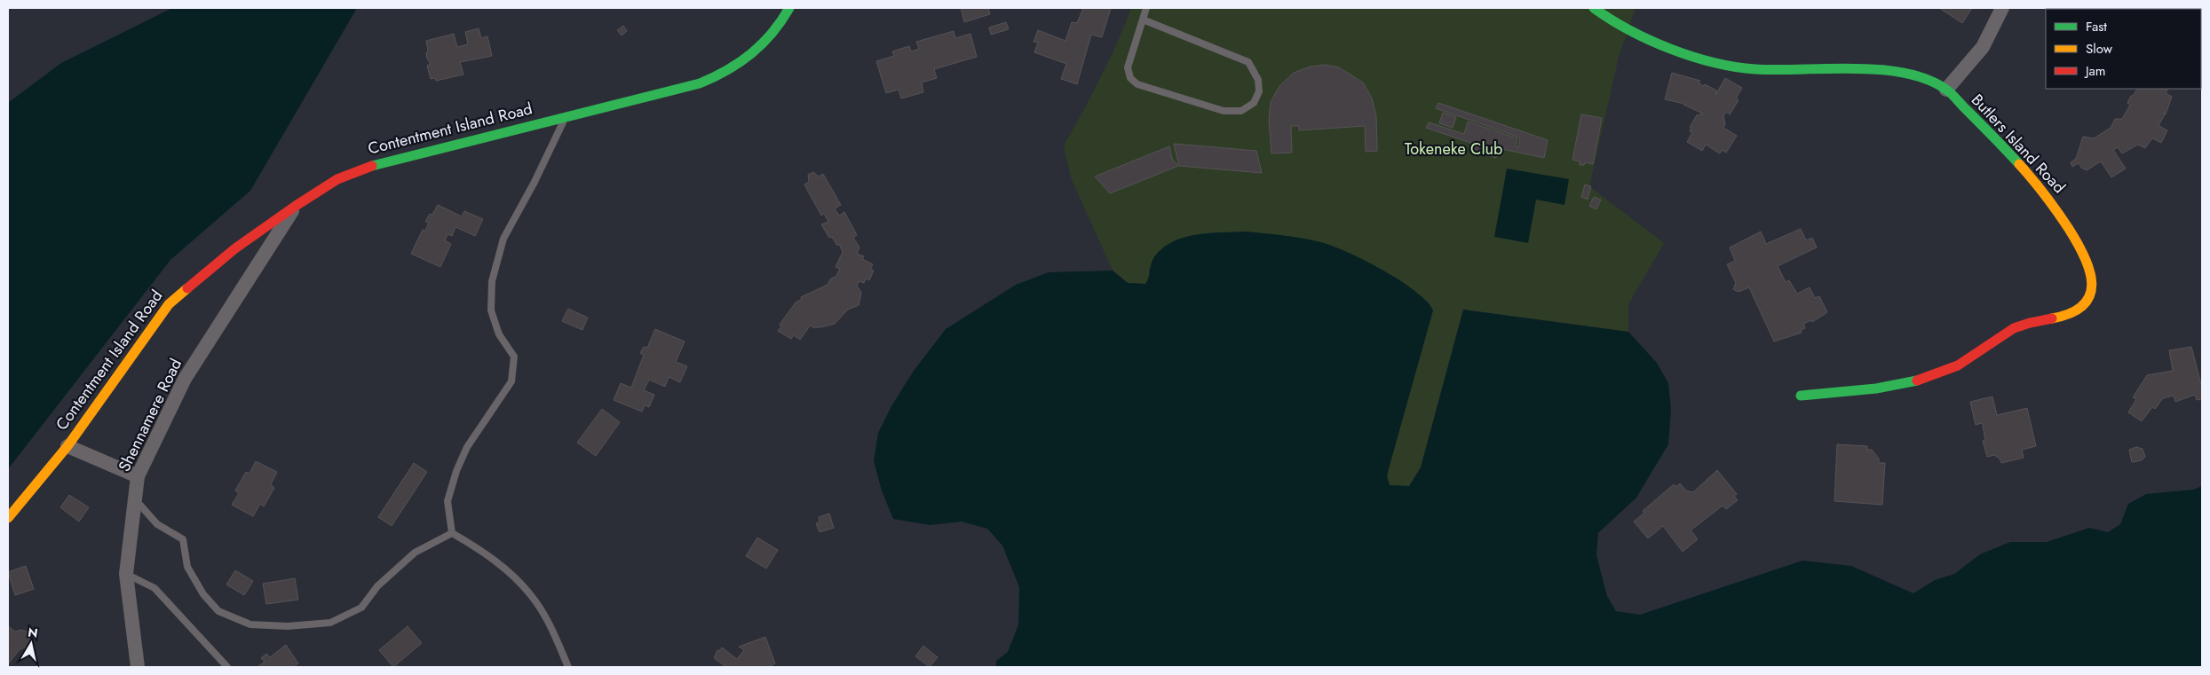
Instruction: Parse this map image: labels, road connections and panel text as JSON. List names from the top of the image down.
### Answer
{
  "streets": {
    "street": ["Contentment Island Road", "Butlers Island Road", "Shennamere Road"]
  },
  "crossings": [
    ["Contentment Island Road", "Shennamere Road"]
  ],
  "parks": ["Tokeneke Club"],
  "legend": ["Fast", "Slow", "Jam"],
  "north": "top"
}
